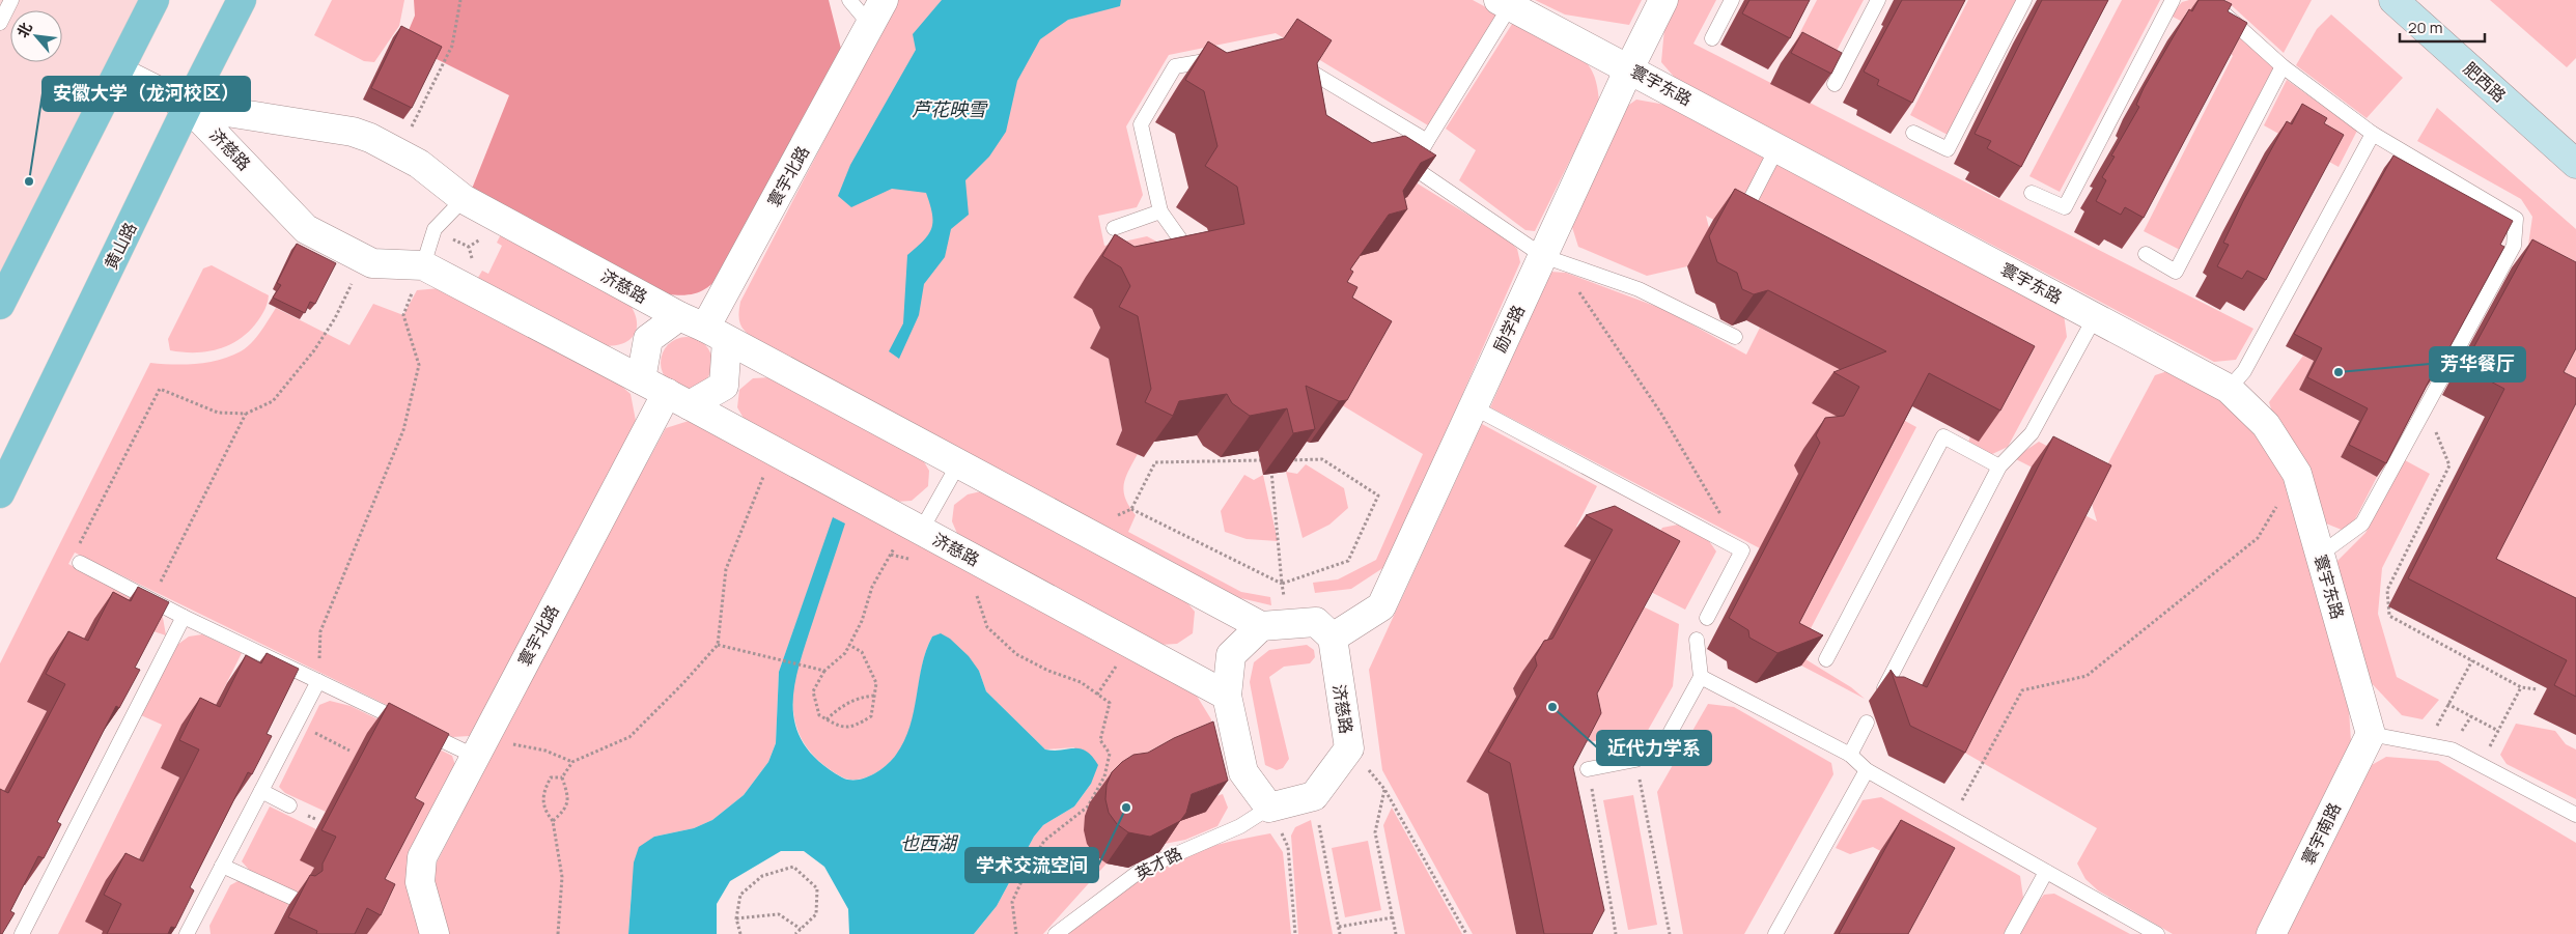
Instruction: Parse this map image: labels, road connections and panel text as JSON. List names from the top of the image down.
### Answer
{
  "streets": {
    "main road": ["肥西路", "黄山路"],
    "street": [
      "寰宇东路",
      "济慈路",
      "寰宇北路",
      "励学路",
      "寰宇南路"
    ],
    "lane": ["英才路"]
  },
  "crossings": [
    ["寰宇东路", "励学路"],
    ["寰宇东路", "寰宇南路"],
    ["济慈路", "寰宇北路"],
    ["济慈路", "黄山路"],
    ["济慈路", "励学路"],
    ["济慈路", "英才路"],
    ["励学路", "英才路"]
  ],
  "water": ["芦花映雪", "也西湖"],
  "places": [
    "安徽大学（龙河校区）",
    "芳华餐厅",
    "近代力学系",
    "学术交流空间"
  ],
  "scale_bar": "20 m",
  "north": "top left"
}
